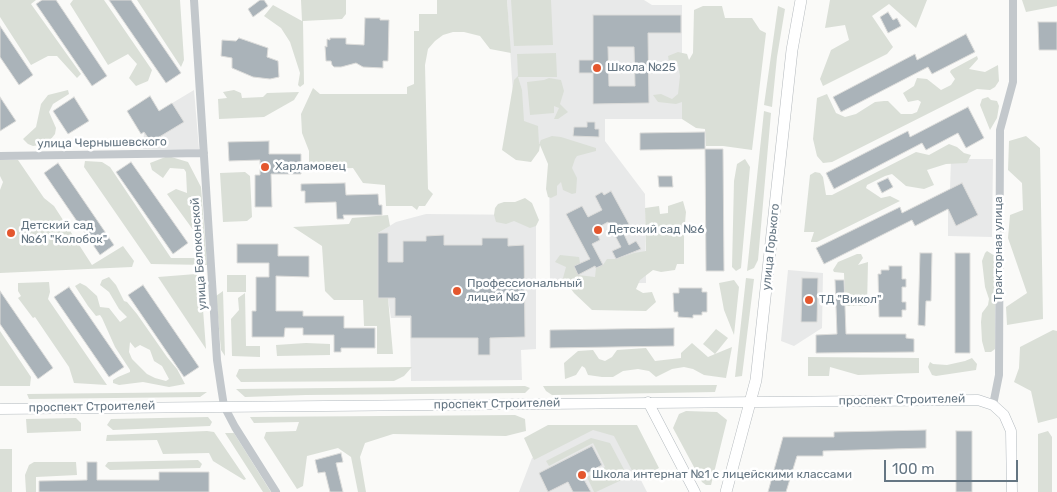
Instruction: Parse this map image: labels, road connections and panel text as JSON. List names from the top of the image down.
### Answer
{
  "streets": {
    "main road": ["улица Горького", "проспект Строителей"],
    "street": ["улица Чернышевского", "Тракторная улица", "улица Белоконской"]
  },
  "crossings": [
    ["улица Чернышевского", "улица Белоконской"],
    ["улица Горького", "проспект Строителей"],
    ["Тракторная улица", "проспект Строителей"],
    ["улица Белоконской", "проспект Строителей"]
  ],
  "places": [
    "Школа №25",
    "Харламовец",
    "Детский сад №6",
    "Детский сад №61 \"Колобок\"",
    "Профессиональный лицей №7",
    "ТД \"Викол\"",
    "Школа интернат №1 с лицейскими классами"
  ],
  "scale_bar": "100 m"
}
